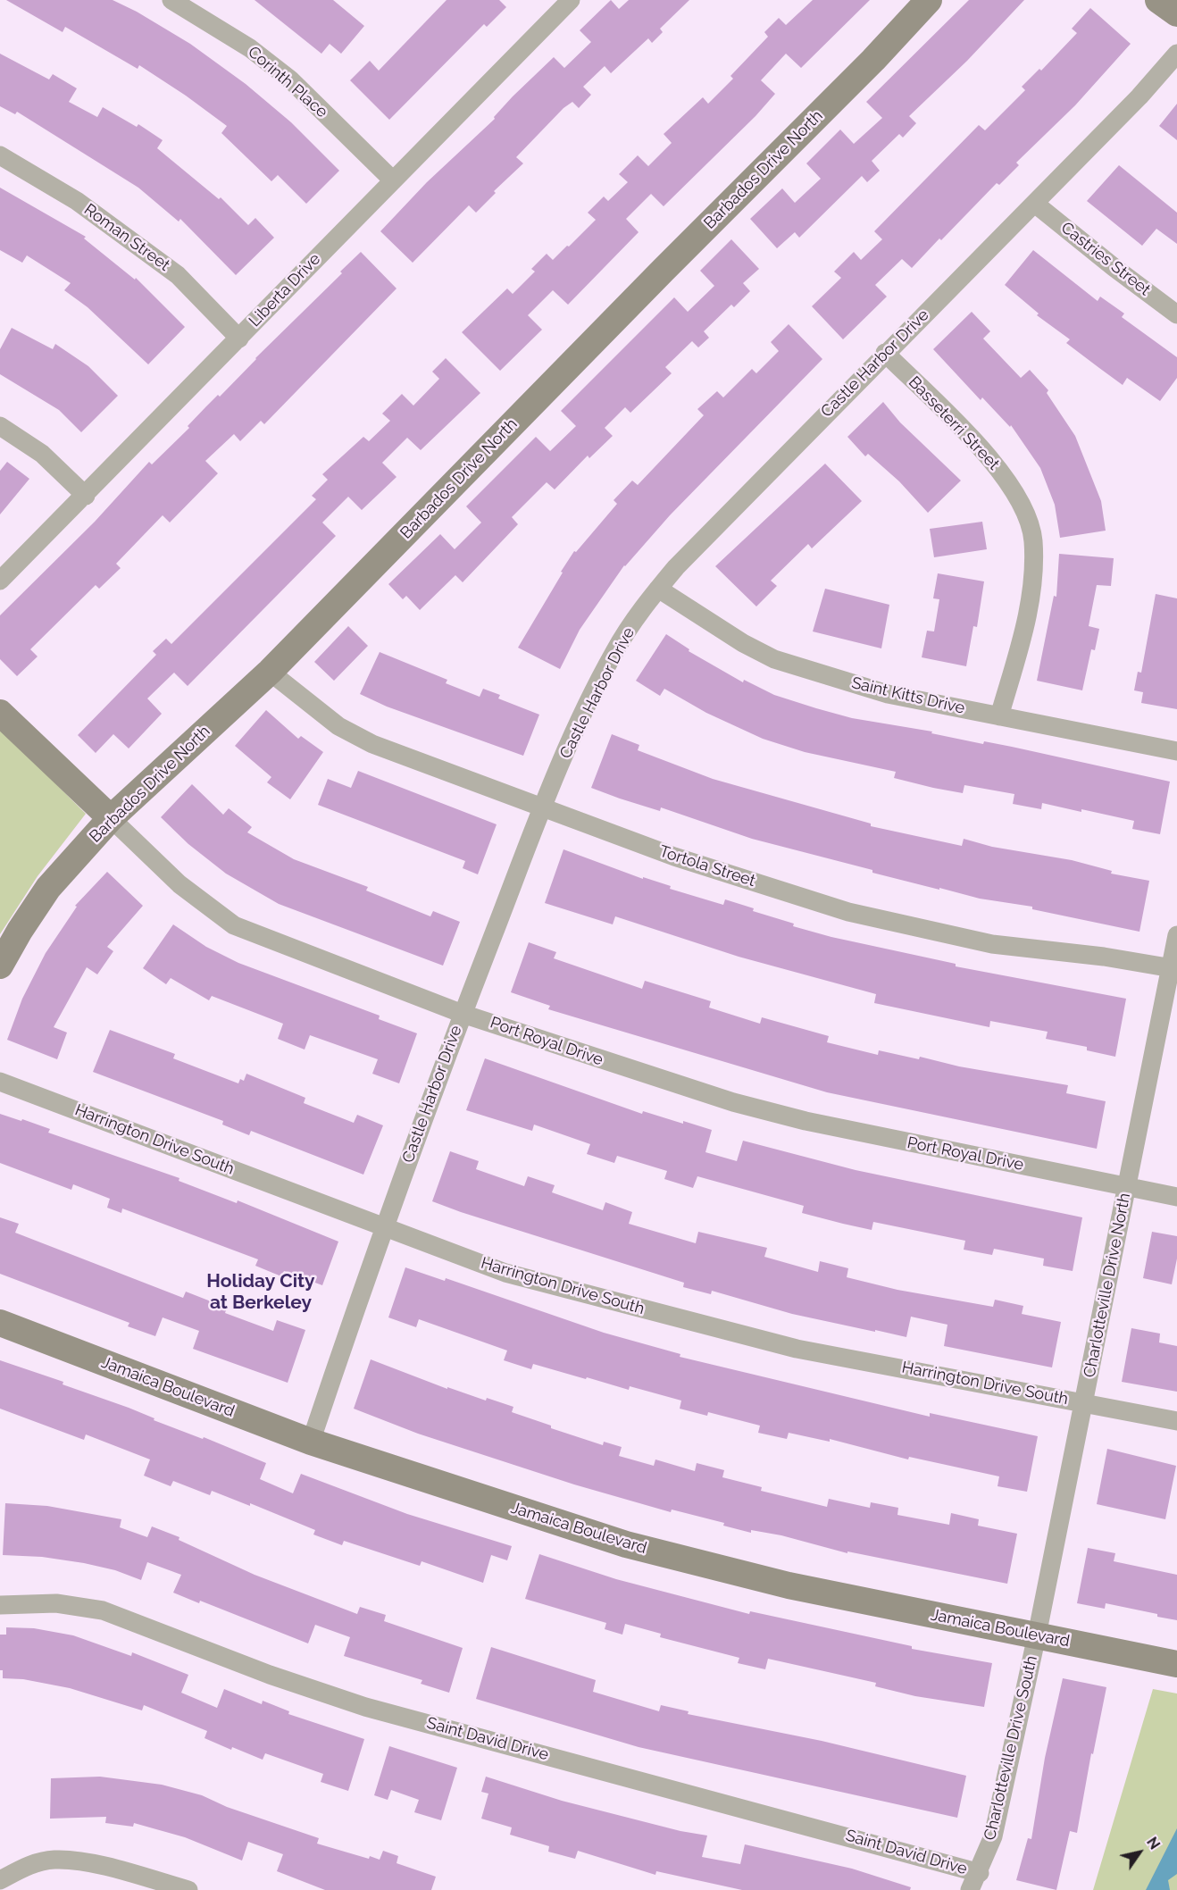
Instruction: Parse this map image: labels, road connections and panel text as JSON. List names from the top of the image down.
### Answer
{
  "streets": {
    "street": [
      "Corinth Place",
      "Barbados Drive North",
      "Roman Street",
      "Castries Street",
      "Liberta Drive",
      "Castle Harbor Drive",
      "Basseterri Street",
      "Saint Kitts Drive",
      "Tortola Street",
      "Port Royal Drive",
      "Harrington Drive South",
      "Charlotteville Drive North",
      "Jamaica Boulevard",
      "Saint David Drive",
      "Charlotteville Drive South"
    ]
  },
  "crossings": [
    ["Corinth Place", "Liberta Drive"],
    ["Barbados Drive North", "Tortola Street"],
    ["Barbados Drive North", "Port Royal Drive"],
    ["Roman Street", "Liberta Drive"],
    ["Castries Street", "Castle Harbor Drive"],
    ["Castle Harbor Drive", "Basseterri Street"],
    ["Castle Harbor Drive", "Saint Kitts Drive"],
    ["Castle Harbor Drive", "Tortola Street"],
    ["Castle Harbor Drive", "Port Royal Drive"],
    ["Castle Harbor Drive", "Harrington Drive South"],
    ["Castle Harbor Drive", "Jamaica Boulevard"],
    ["Basseterri Street", "Saint Kitts Drive"],
    ["Tortola Street", "Charlotteville Drive North"],
    ["Port Royal Drive", "Charlotteville Drive North"],
    ["Harrington Drive South", "Charlotteville Drive North"],
    ["Charlotteville Drive North", "Jamaica Boulevard"],
    ["Charlotteville Drive North", "Charlotteville Drive South"],
    ["Jamaica Boulevard", "Charlotteville Drive South"],
    ["Saint David Drive", "Charlotteville Drive South"]
  ],
  "districts": ["Holiday City at Berkeley"],
  "north": "top right"
}
